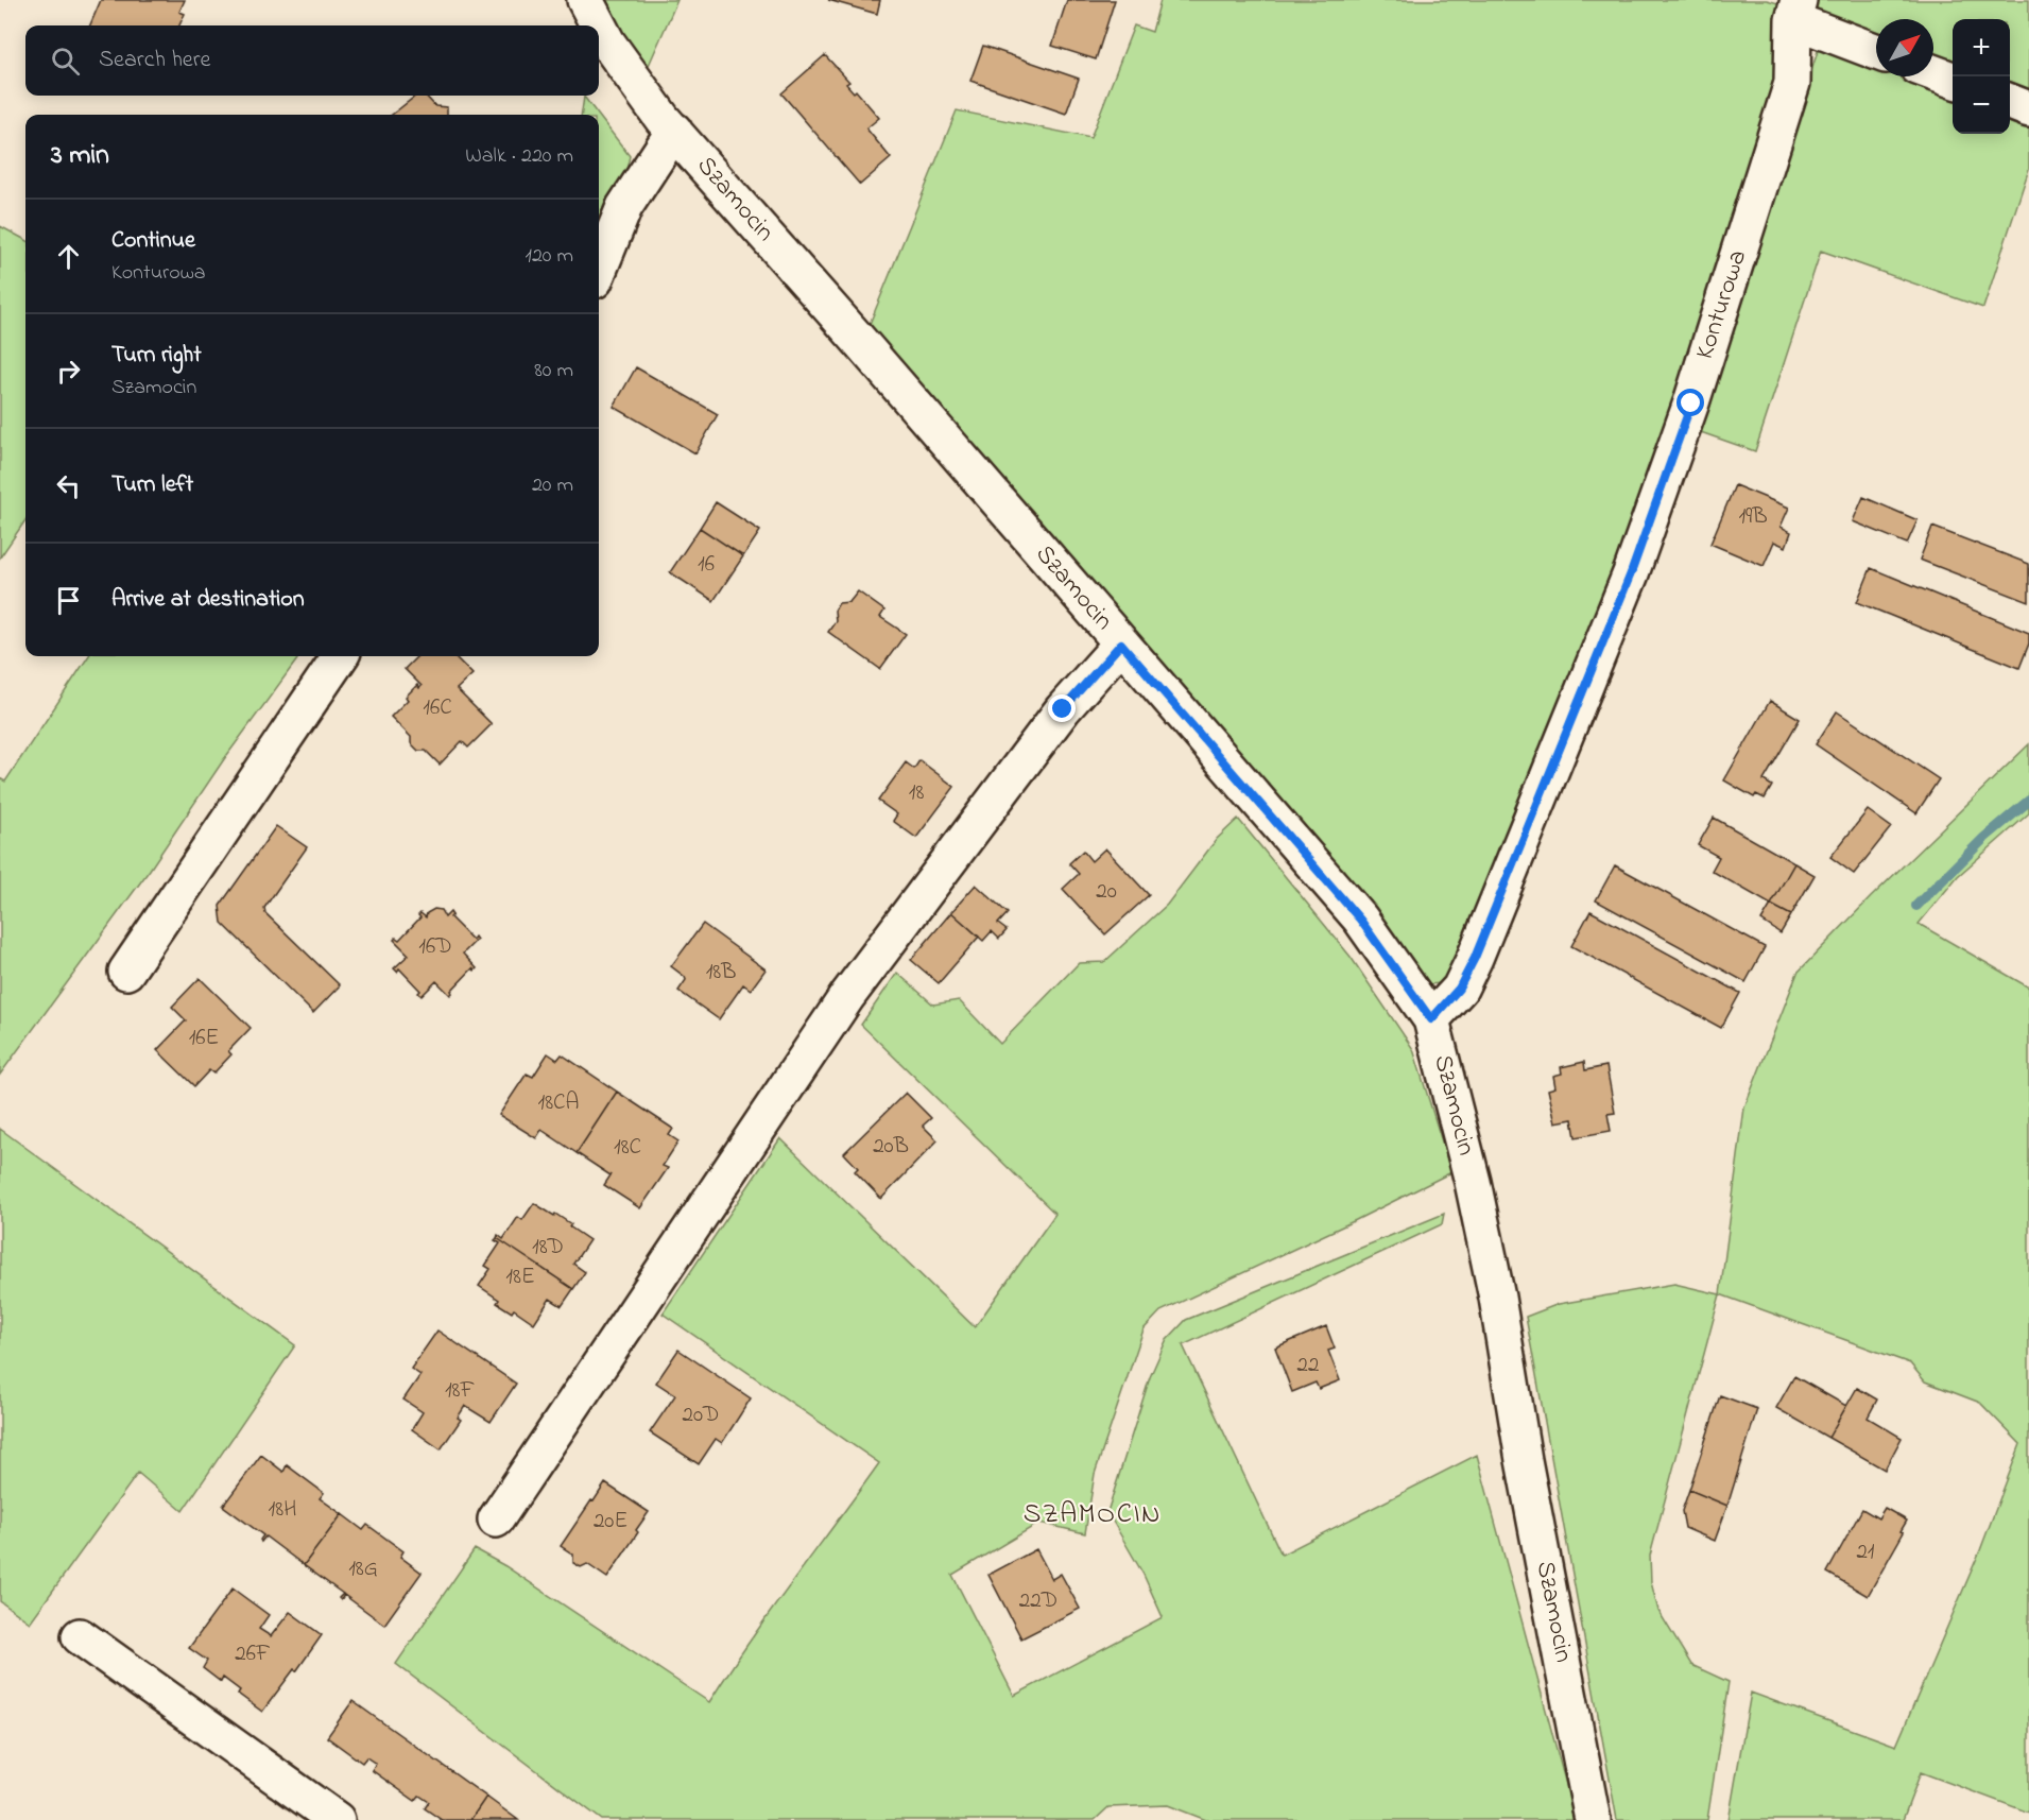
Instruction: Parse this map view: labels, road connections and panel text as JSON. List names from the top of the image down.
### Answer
{
  "streets": {
    "street": ["Szamocin", "Konturowa"]
  },
  "crossings": [
    ["Szamocin", "Konturowa"]
  ],
  "districts": ["SZAMOCIN"],
  "house_numbers": [
    "19B",
    "16",
    "16C",
    "18",
    "20",
    "16D",
    "18B",
    "16E",
    "18CA",
    "20B",
    "18C",
    "18D",
    "18E",
    "22",
    "18F",
    "20D",
    "18H",
    "20E",
    "21",
    "18G",
    "22D",
    "26F"
  ],
  "north": "top right",
  "page": {
    "map_buttons": ["+", "−"],
    "search": "Search here",
    "heading": ["3 min", "Walk · 220 m"],
    "list": [
      ["Continue", "Konturowa", "120 m"],
      ["Turn right", "Szamocin", "80 m"],
      ["Turn left", "20 m"],
      "Arrive at destination"
    ]
  }
}
